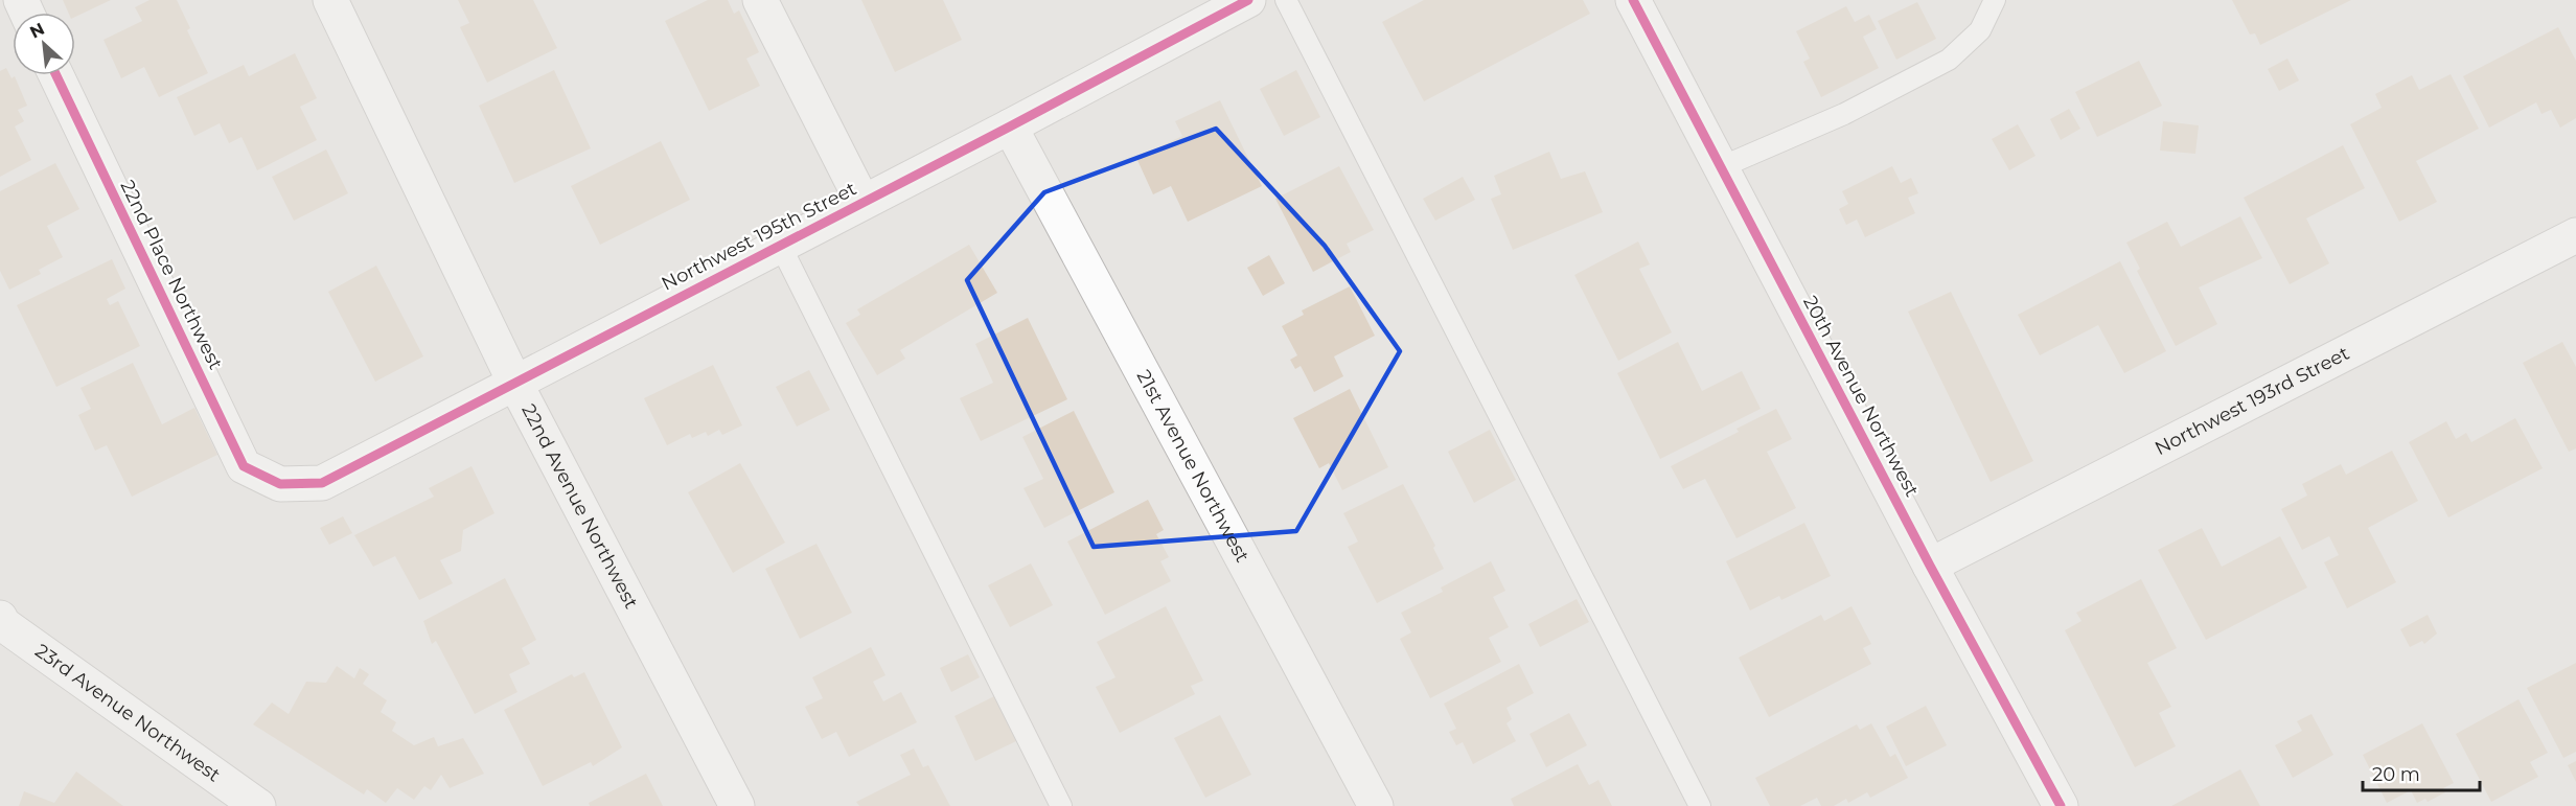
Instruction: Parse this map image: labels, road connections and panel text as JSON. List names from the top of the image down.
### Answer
{
  "streets": {
    "street": [
      "Northwest 195th Street",
      "22nd Place Northwest",
      "20th Avenue Northwest",
      "Northwest 193rd Street",
      "21st Avenue Northwest",
      "22nd Avenue Northwest",
      "23rd Avenue Northwest"
    ]
  },
  "crossings": [
    ["Northwest 195th Street", "22nd Place Northwest"],
    ["Northwest 195th Street", "21st Avenue Northwest"],
    ["Northwest 195th Street", "22nd Avenue Northwest"],
    ["20th Avenue Northwest", "Northwest 193rd Street"]
  ],
  "scale_bar": "20 m",
  "north": "top left"
}
